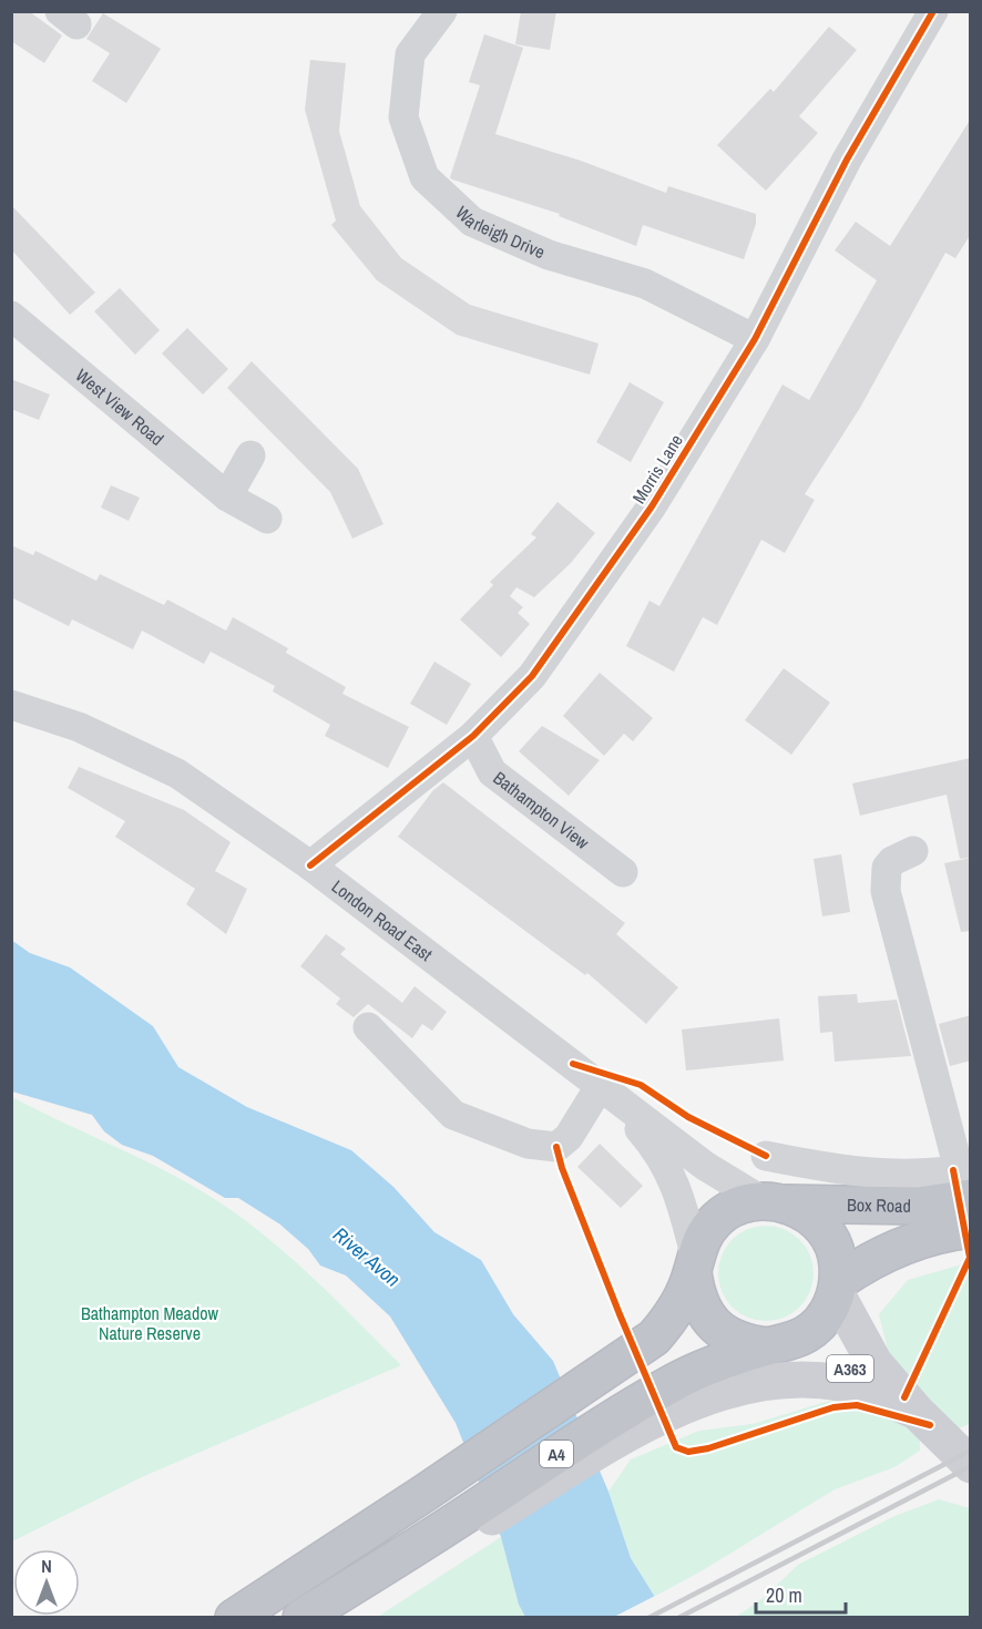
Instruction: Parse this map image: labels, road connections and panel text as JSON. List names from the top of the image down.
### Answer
{
  "streets": {
    "highway": ["Box Road", "A4"],
    "main road": ["A363"],
    "street": [
      "Warleigh Drive",
      "West View Road",
      "Morris Lane",
      "Bathampton View",
      "London Road East"
    ]
  },
  "crossings": [
    ["Warleigh Drive", "Morris Lane"],
    ["Morris Lane", "Bathampton View"],
    ["Morris Lane", "London Road East"],
    ["London Road East", "Box Road"],
    ["London Road East", "A363"],
    ["London Road East", "A4"],
    ["Box Road", "A363"],
    ["Box Road", "A4"],
    ["A363", "A4"]
  ],
  "water": ["River Avon"],
  "parks": ["Bathampton Meadow Nature Reserve"],
  "scale_bar": "20 m",
  "north": "top"
}
